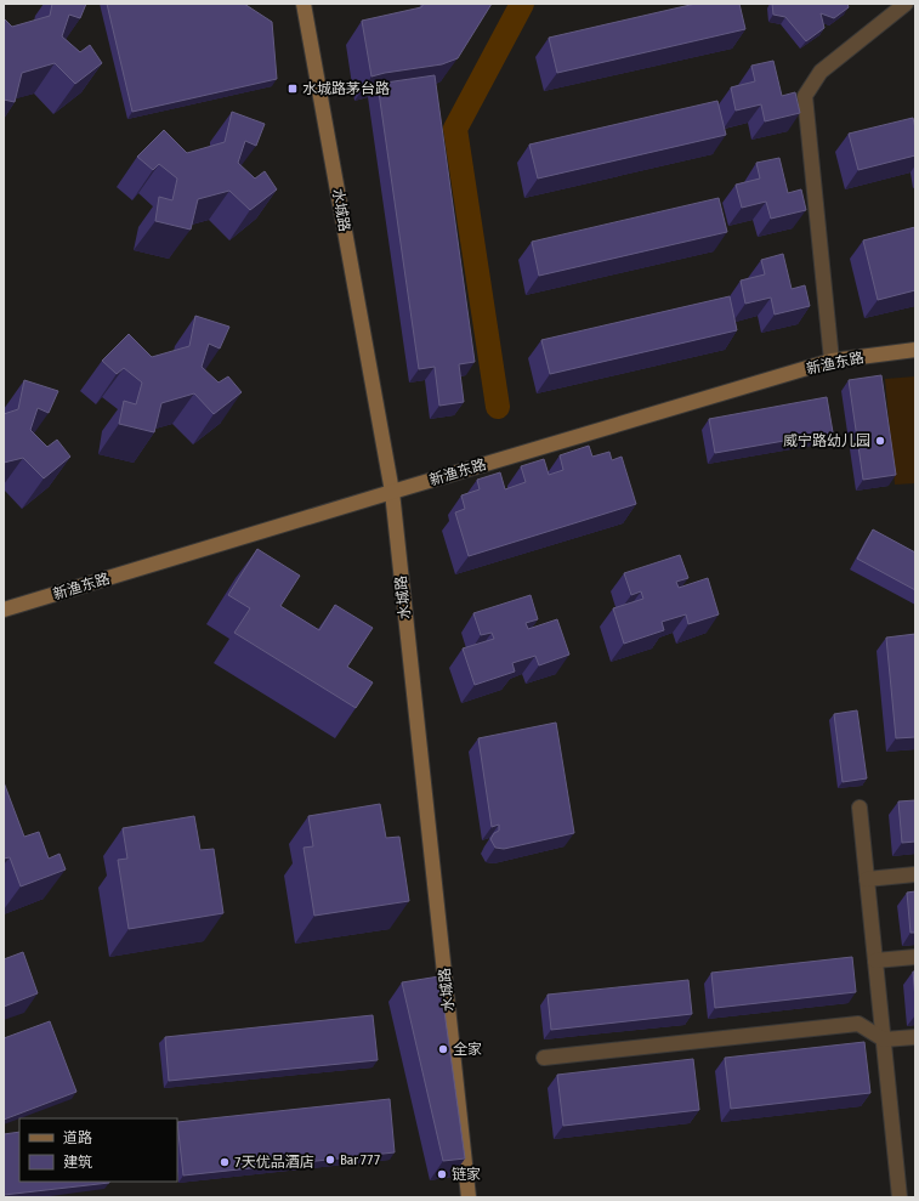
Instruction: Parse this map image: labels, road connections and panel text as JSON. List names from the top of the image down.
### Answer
{
  "streets": {
    "street": ["水城路", "新渔东路"]
  },
  "crossings": [
    ["水城路", "新渔东路"]
  ],
  "places": {
    "transit": ["水城路茅台路"],
    "other": [
      "威宁路幼儿园",
      "全家",
      "Bar 777",
      "7天优品酒店",
      "链家"
    ]
  },
  "legend": ["道路", "建筑"]
}
